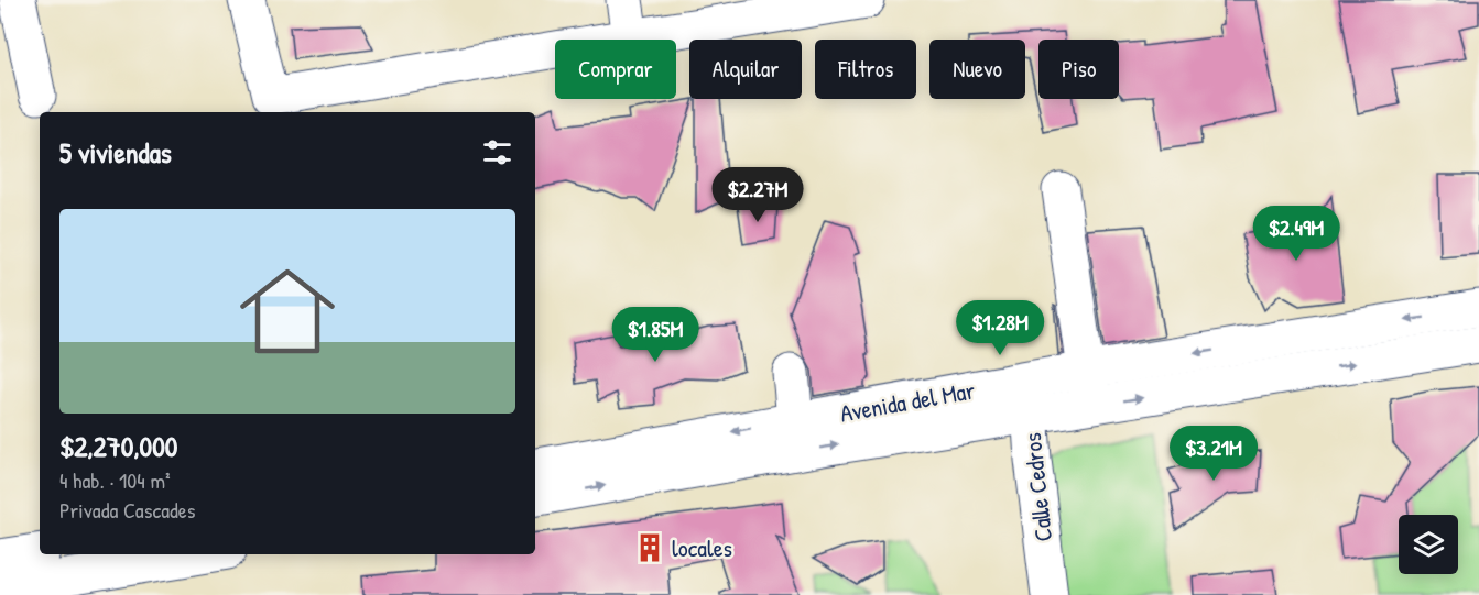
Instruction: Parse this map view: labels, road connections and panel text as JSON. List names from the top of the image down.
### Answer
{
  "streets": {
    "street": ["Avenida del Mar", "Calle Cedros"]
  },
  "crossings": [
    ["Avenida del Mar", "Calle Cedros"]
  ],
  "places": {
    "building": ["locales"]
  },
  "page": {
    "chip": [
      "Comprar",
      "Alquilar",
      "Filtros",
      "Nuevo",
      "Piso"
    ],
    "heading": "5 viviendas",
    "price": [
      "$2.27M",
      "$2.49M",
      "$1.28M",
      "$1.85M",
      "$3.21M"
    ],
    "list": [
      {
        "name": "$2,270,000",
        "note": "4 hab. · 104 m² · Privada Cascades"
      }
    ]
  }
}
